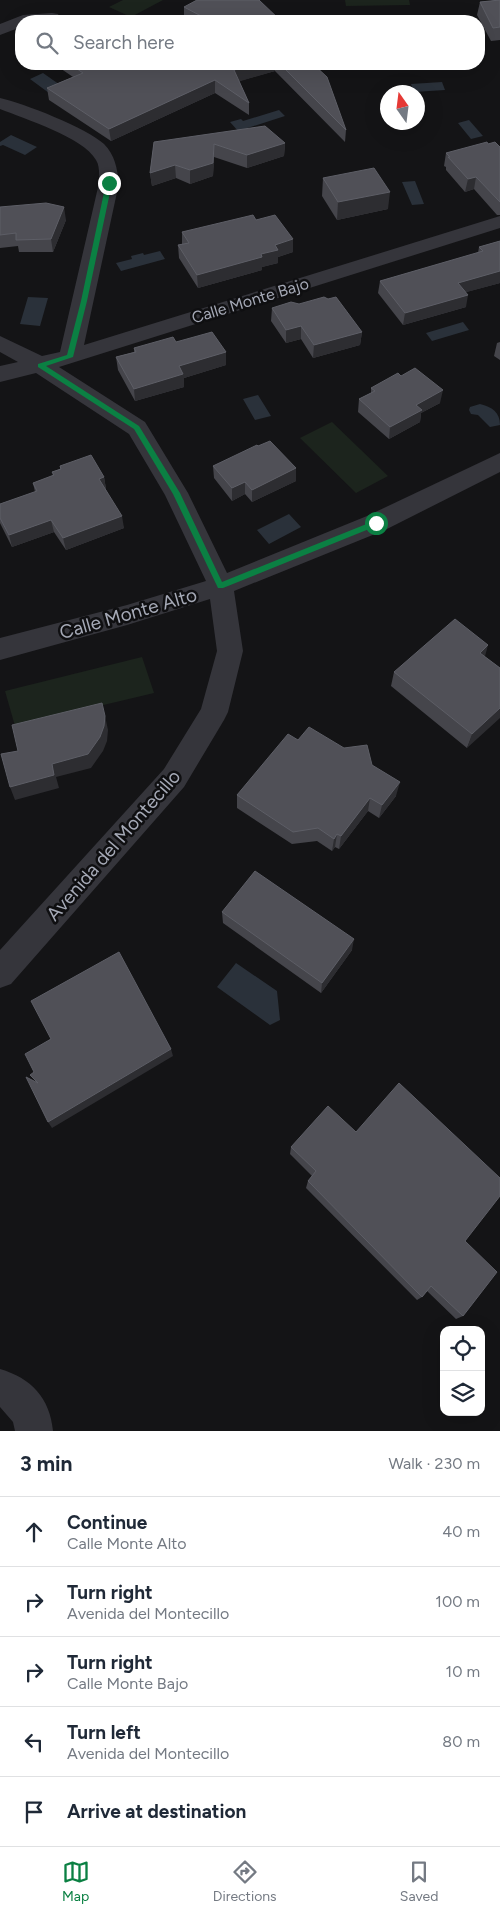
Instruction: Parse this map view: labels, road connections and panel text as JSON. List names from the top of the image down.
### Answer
{
  "streets": {
    "street": ["Calle Monte Bajo", "Calle Monte Alto", "Avenida del Montecillo"]
  },
  "crossings": [
    ["Calle Monte Bajo", "Avenida del Montecillo"],
    ["Calle Monte Alto", "Avenida del Montecillo"]
  ],
  "north": "top",
  "page": {
    "search": "Search here",
    "heading": ["3 min", "Walk · 230 m"],
    "list": [
      ["Continue", "Calle Monte Alto", "40 m"],
      ["Turn right", "Avenida del Montecillo", "100 m"],
      ["Turn right", "Calle Monte Bajo", "10 m"],
      ["Turn left", "Avenida del Montecillo", "80 m"],
      "Arrive at destination"
    ],
    "nav": ["Map", "Directions", "Saved"]
  }
}
